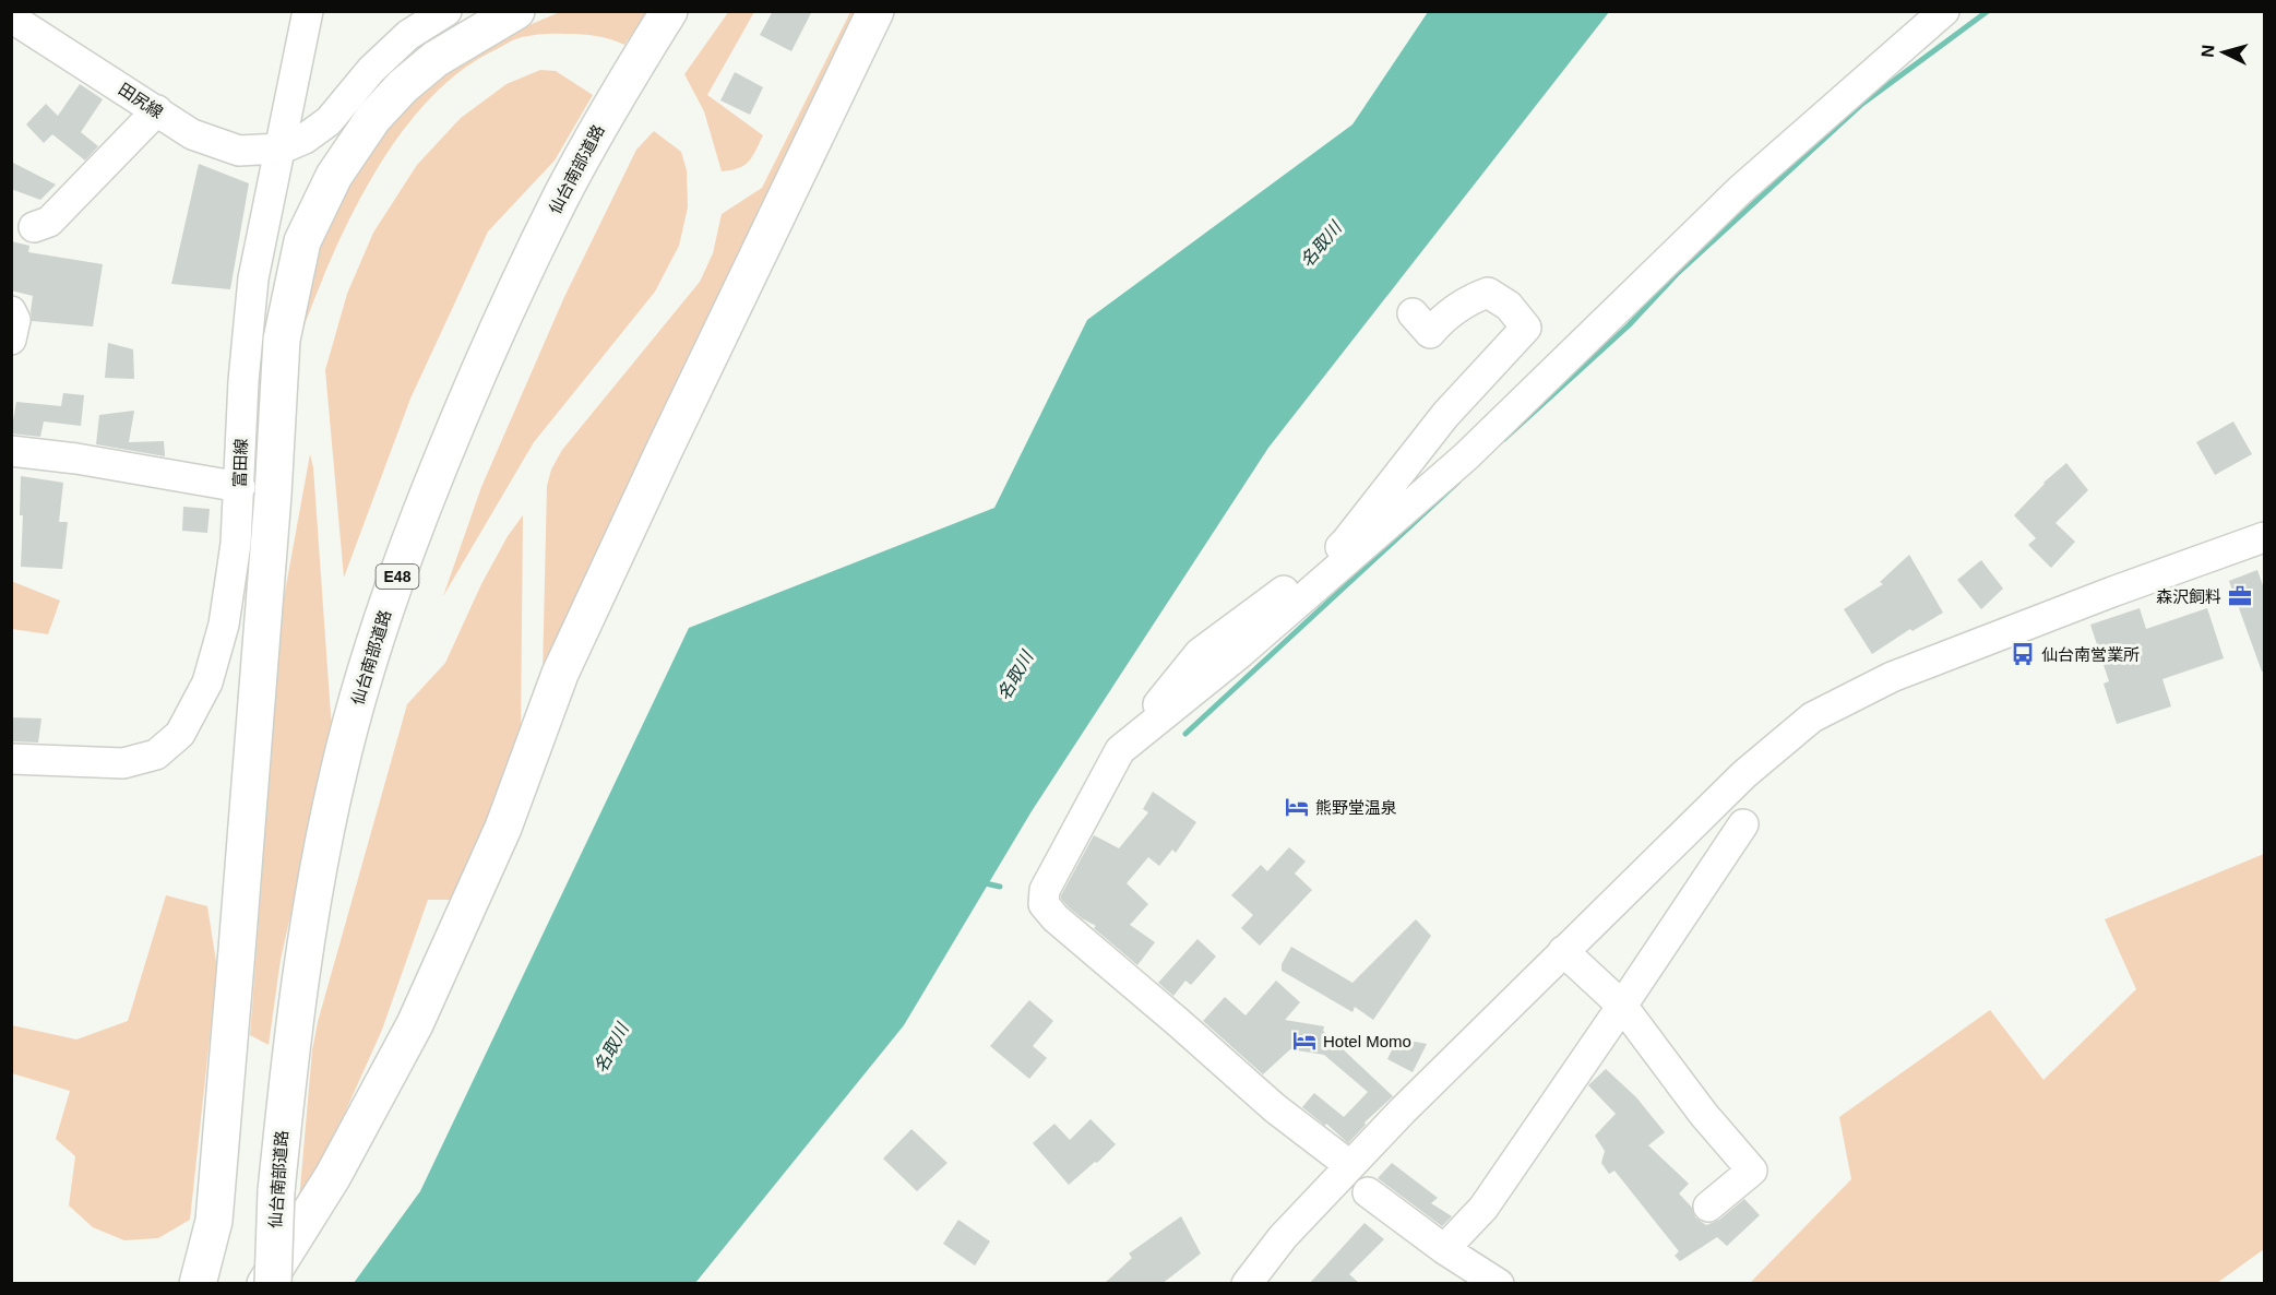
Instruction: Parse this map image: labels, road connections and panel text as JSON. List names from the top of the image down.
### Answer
{
  "streets": {
    "highway": ["仙台南部道路", "E48"],
    "street": ["田尻線", "富田線"]
  },
  "crossings": [
    ["田尻線", "富田線"]
  ],
  "water": ["名取川"],
  "places": {
    "office": ["森沢飼料"],
    "bus stop": ["仙台南営業所"],
    "hotel": ["熊野堂温泉", "Hotel Momo"]
  },
  "north": "left"
}
